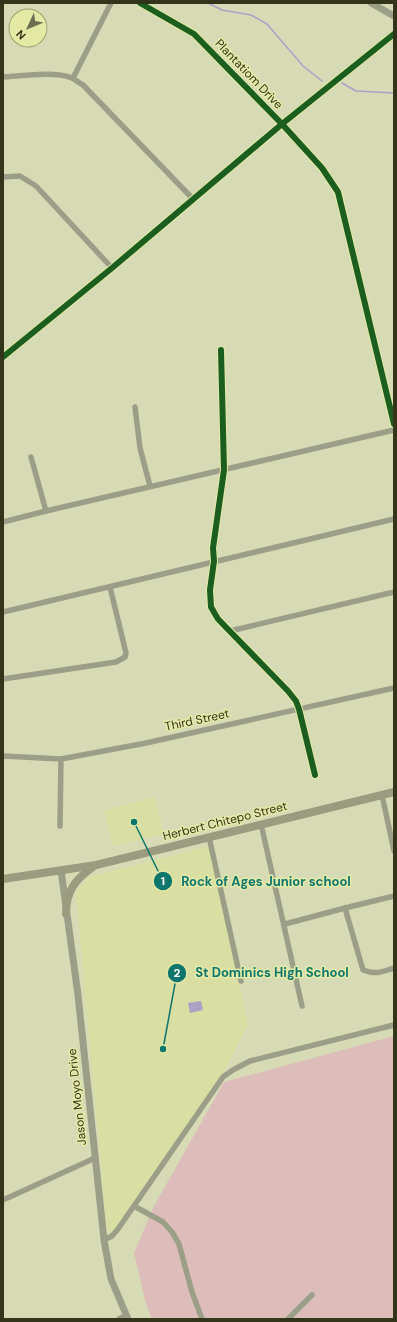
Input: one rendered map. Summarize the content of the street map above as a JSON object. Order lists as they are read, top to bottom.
{
  "streets": {
    "main road": ["Herbert Chitepo Street"],
    "street": ["Plantatiom Drive", "Third Street", "Jason Moyo Drive"]
  },
  "crossings": [
    ["Herbert Chitepo Street", "Jason Moyo Drive"]
  ],
  "places": ["Rock of Ages Junior school", "St Dominics High School"],
  "north": "bottom left"
}
